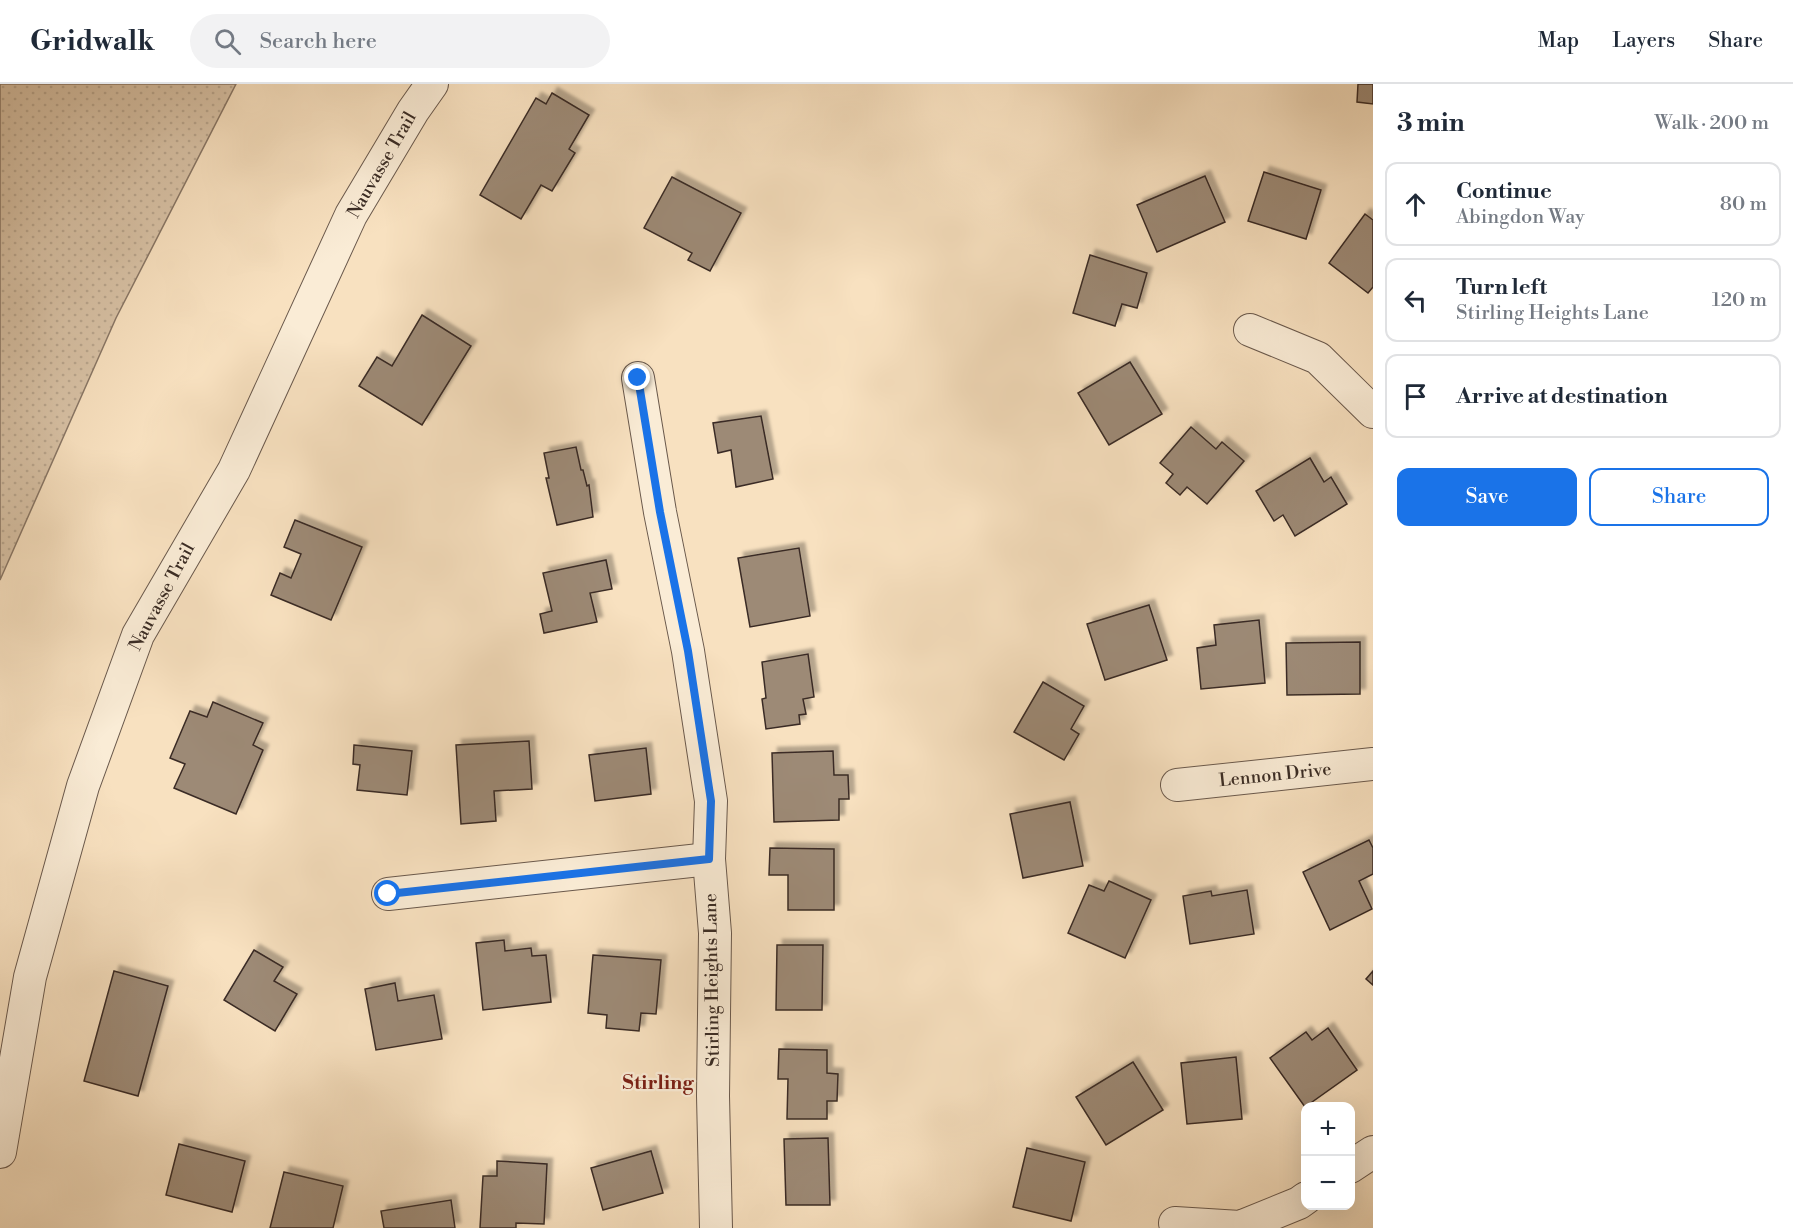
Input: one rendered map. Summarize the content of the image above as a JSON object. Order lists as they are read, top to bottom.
{
  "streets": {
    "street": ["Nauvasse Trail", "Lennon Drive", "Stirling Heights Lane"]
  },
  "districts": ["Stirling"],
  "page": {
    "header": "Gridwalk",
    "search": "Search here",
    "nav": ["Map", "Layers", "Share"],
    "heading": ["3 min", "Walk · 200 m"],
    "list": [
      ["Continue", "Abingdon Way", "80 m"],
      ["Turn left", "Stirling Heights Lane", "120 m"],
      "Arrive at destination"
    ],
    "buttons": ["Save", "Share"],
    "map_buttons": ["+", "−"]
  }
}
